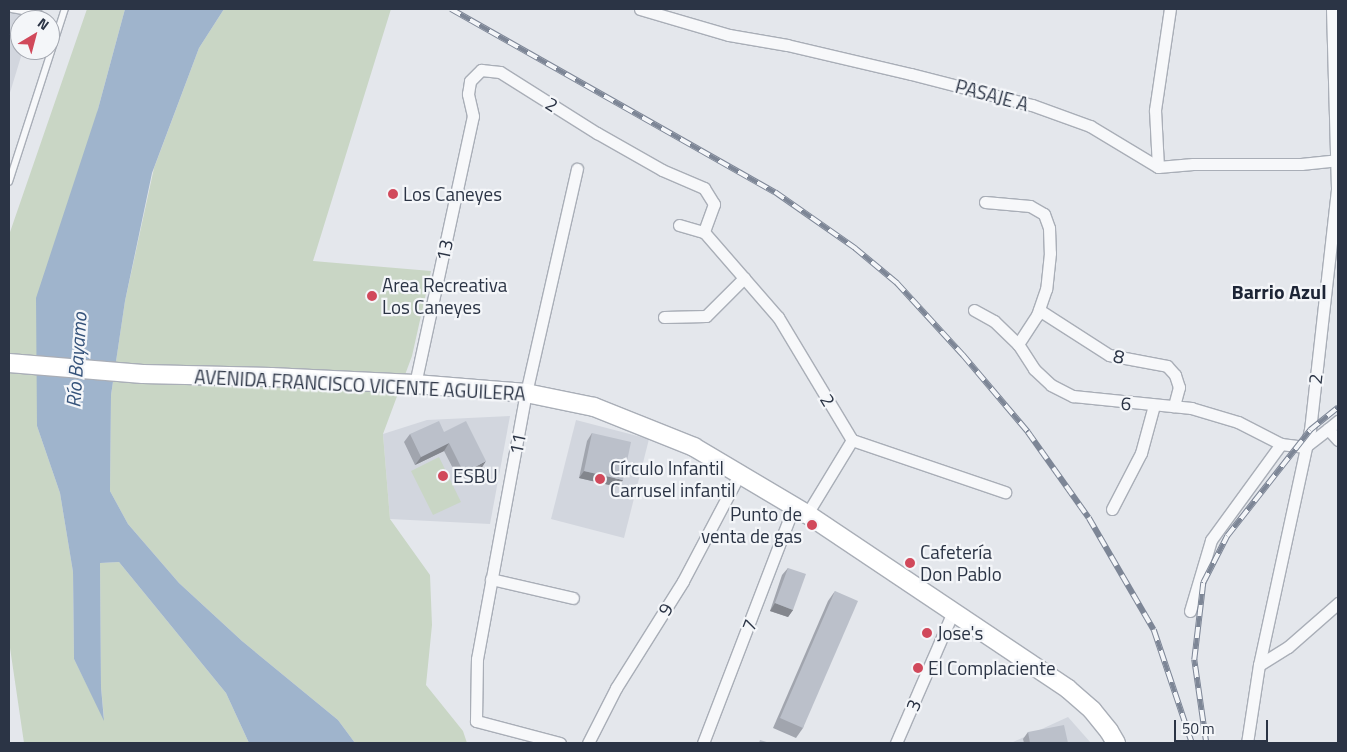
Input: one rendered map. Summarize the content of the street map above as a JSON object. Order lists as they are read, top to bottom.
{
  "streets": {
    "main road": ["AVENIDA FRANCISCO VICENTE AGUILERA"],
    "street": [
      "PASAJE A",
      "2",
      "13",
      "8",
      "6",
      "11",
      "9",
      "7",
      "3"
    ]
  },
  "crossings": [
    ["2", "13"],
    ["2", "6"],
    ["2", "7"],
    ["13", "AVENIDA FRANCISCO VICENTE AGUILERA"],
    ["8", "6"],
    ["AVENIDA FRANCISCO VICENTE AGUILERA", "11"],
    ["AVENIDA FRANCISCO VICENTE AGUILERA", "9"],
    ["AVENIDA FRANCISCO VICENTE AGUILERA", "7"],
    ["AVENIDA FRANCISCO VICENTE AGUILERA", "3"]
  ],
  "districts": ["Barrio Azul"],
  "water": ["Río Bayamo"],
  "places": [
    "Los Caneyes",
    "Area Recreativa Los Caneyes",
    "ESBU",
    "Círculo Infantil Carrusel infantil",
    "Punto de venta de gas",
    "Cafetería Don Pablo",
    "Jose's",
    "El Complaciente"
  ],
  "scale_bar": "50 m",
  "north": "top right"
}
